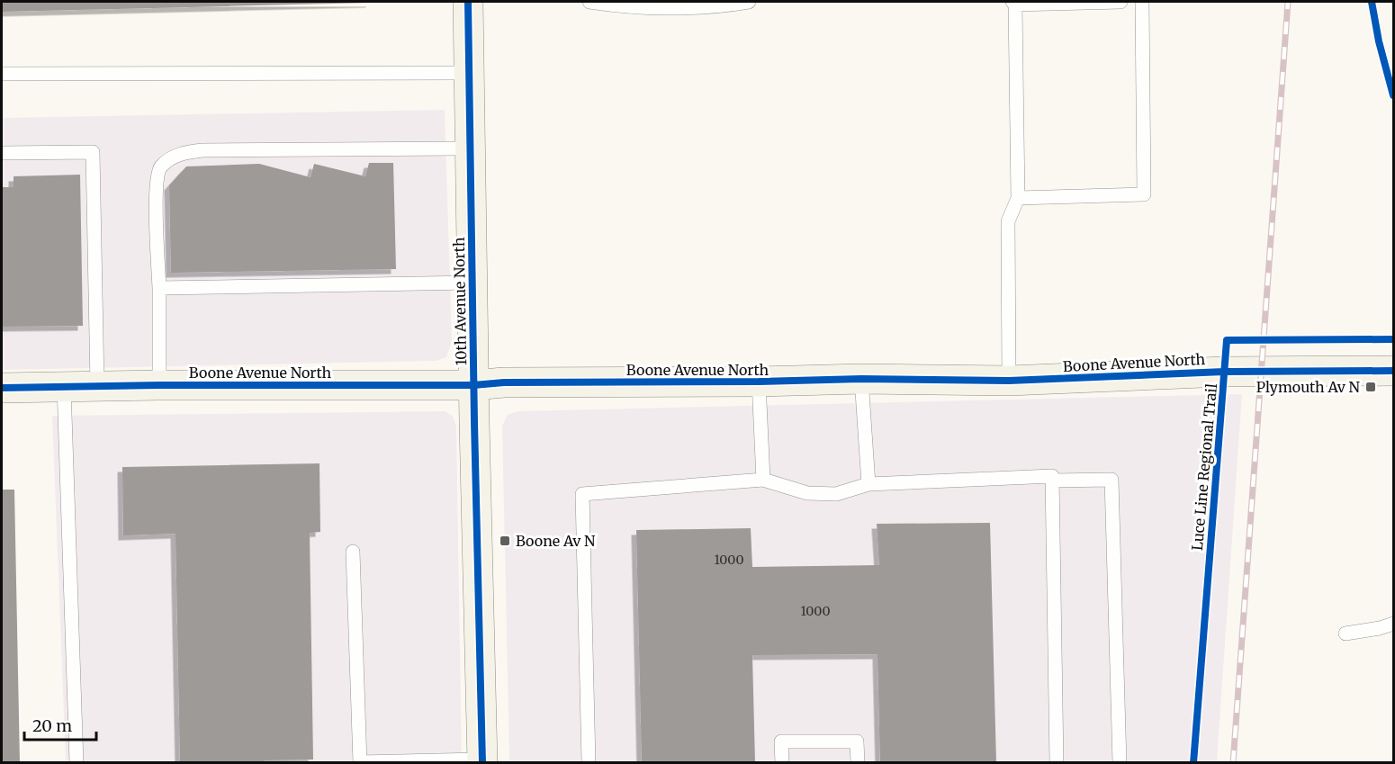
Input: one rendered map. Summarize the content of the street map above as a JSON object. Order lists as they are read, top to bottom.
{
  "streets": {
    "street": ["10th Avenue North", "Boone Avenue North"],
    "cycle path": ["Luce Line Regional Trail"]
  },
  "crossings": [
    ["10th Avenue North", "Boone Avenue North"]
  ],
  "places": {
    "transit": ["Plymouth Av N", "Boone Av N"]
  },
  "house_numbers": ["1000", "1000"],
  "scale_bar": "20 m"
}
